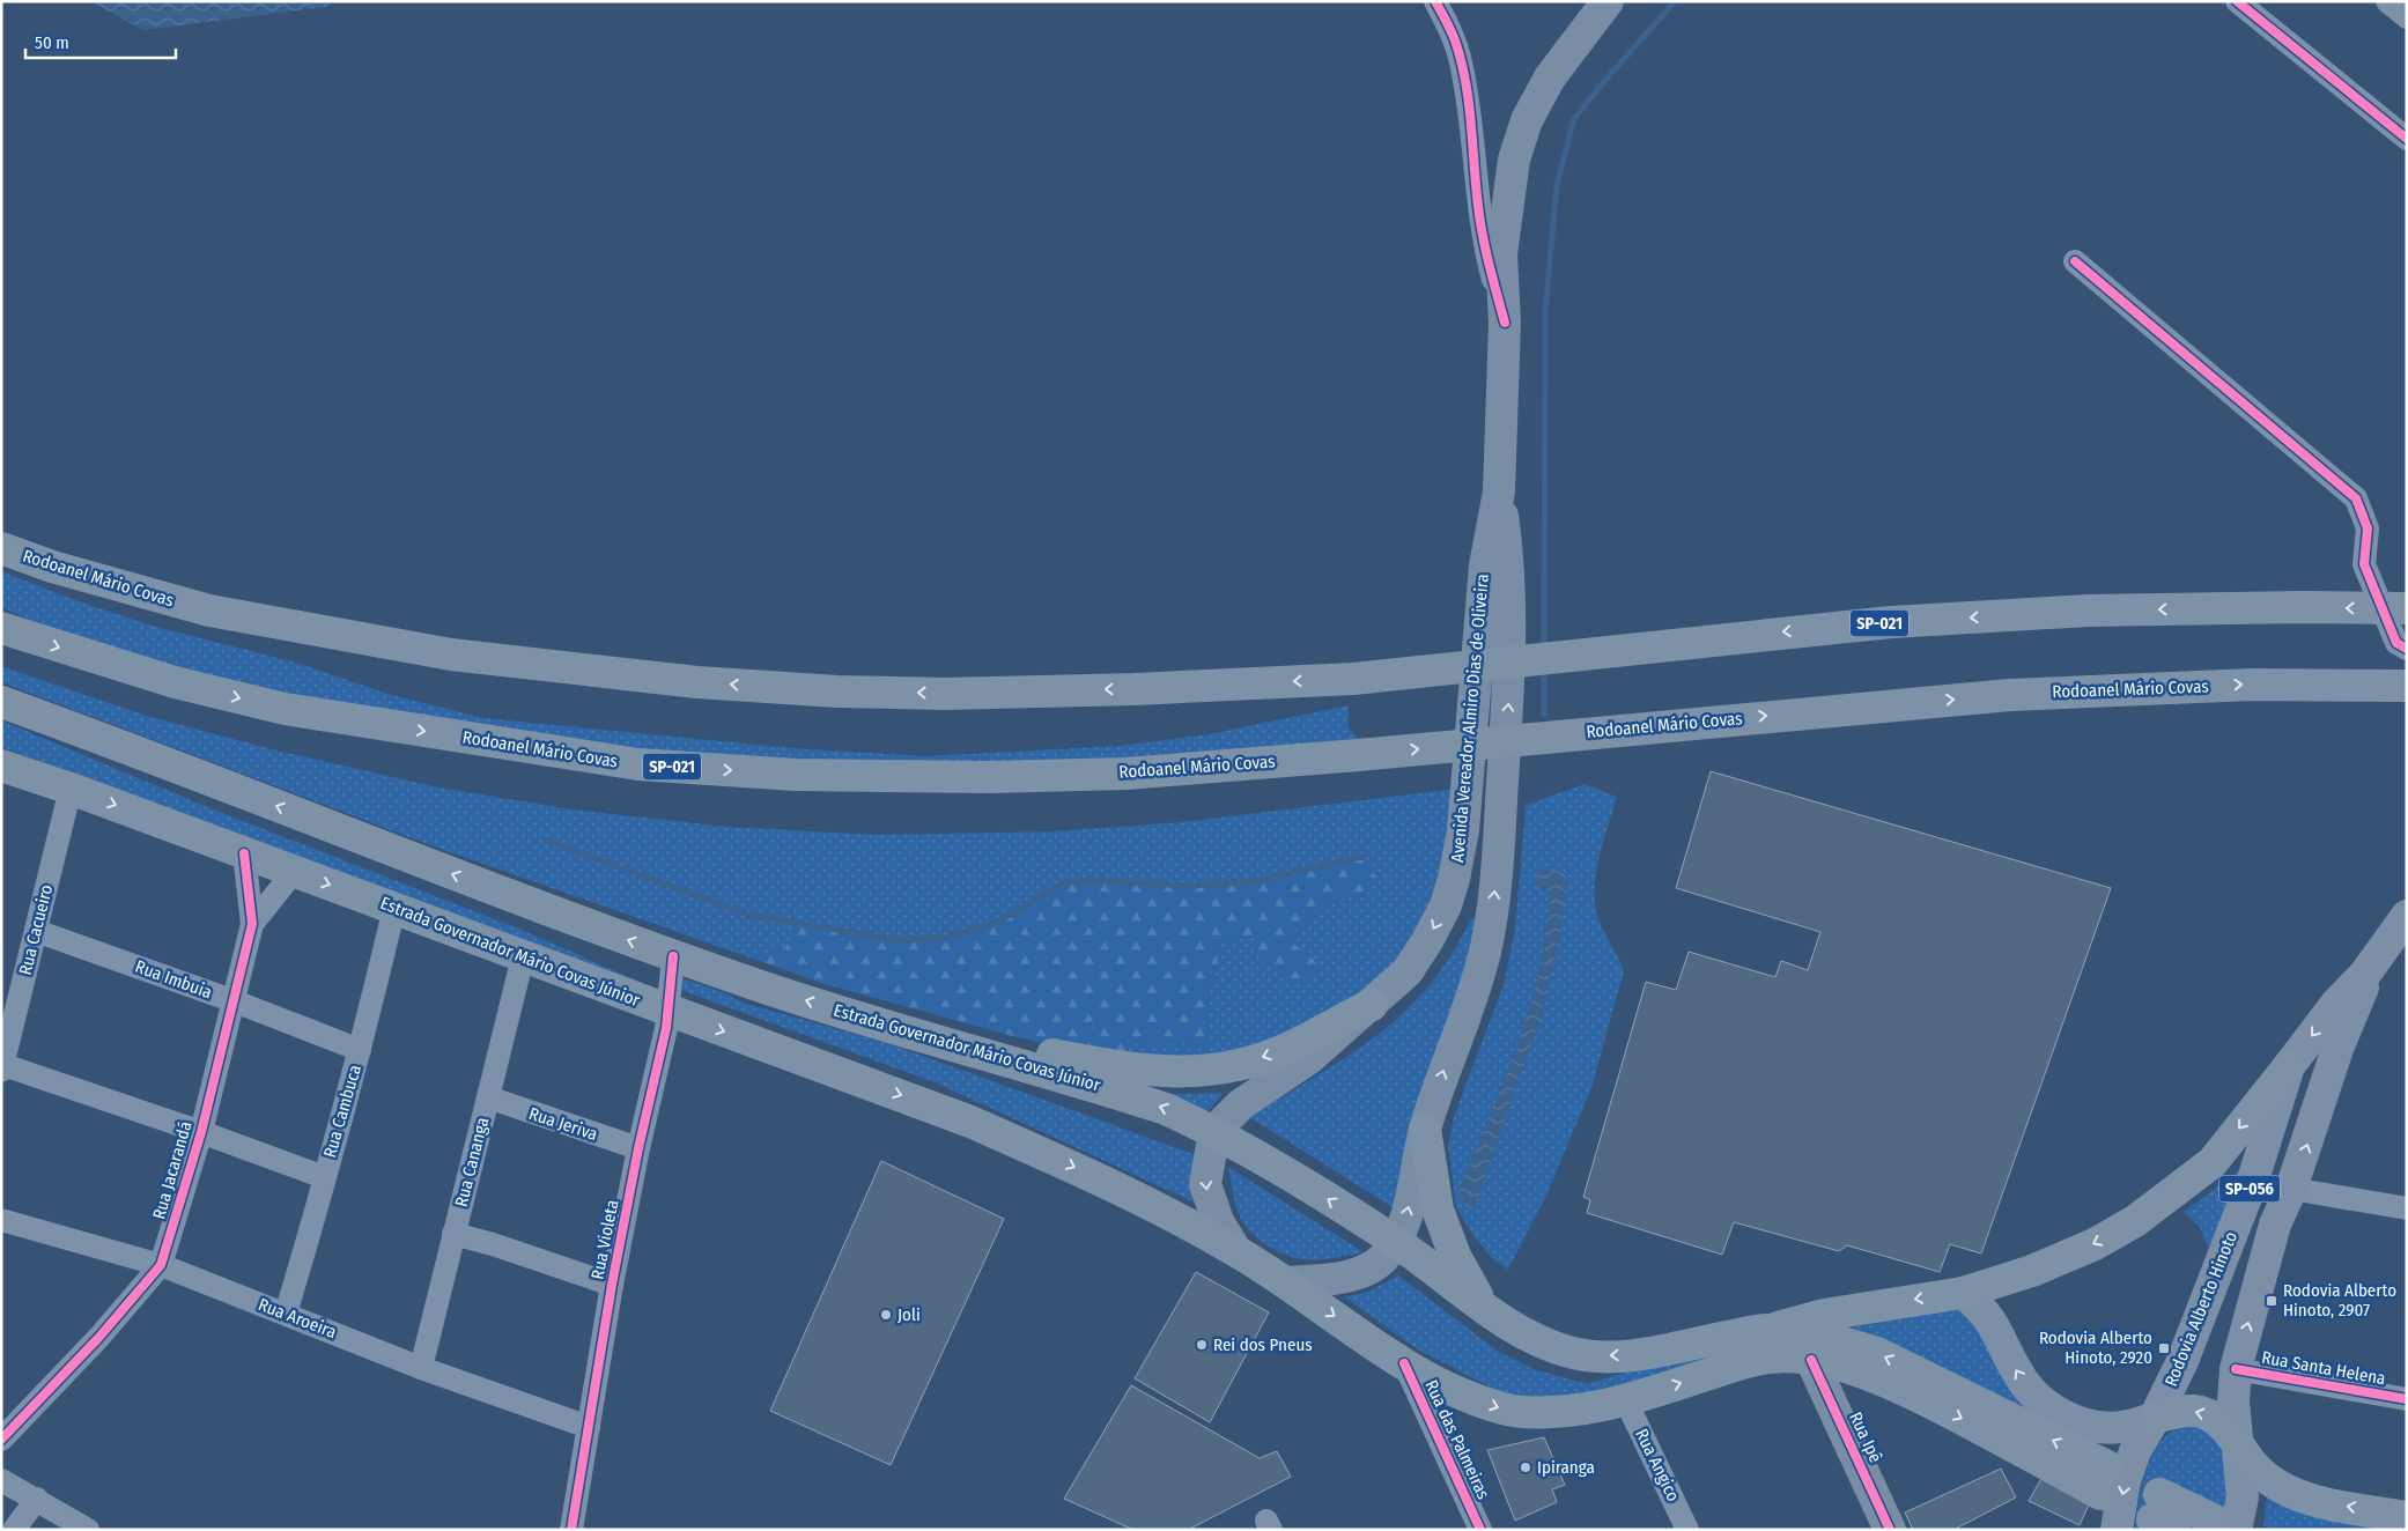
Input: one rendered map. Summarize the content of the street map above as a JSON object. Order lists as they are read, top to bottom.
{
  "streets": {
    "highway": ["Rodoanel Mário Covas", "SP-021", "Estrada Governador Mário Covas Júnior"],
    "main road": [
      "Avenida Vereador Almiro Dias de Oliveira",
      "SP-056",
      "Rodovia Alberto Hinoto",
      "Rua Ipê"
    ],
    "street": [
      "Rua Cacueiro",
      "Rua Imbuia",
      "Rua Cambuca",
      "Rua Jeriva",
      "Rua Cananga",
      "Rua Jacarandá",
      "Rua Violeta",
      "Rua Aroeira",
      "Rua Santa Helena",
      "Rua das Palmeiras",
      "Rua Angico"
    ]
  },
  "crossings": [
    ["Avenida Vereador Almiro Dias de Oliveira", "Estrada Governador Mário Covas Júnior"],
    ["Rua Cacueiro", "Estrada Governador Mário Covas Júnior"],
    ["Rua Cacueiro", "Rua Imbuia"],
    ["Estrada Governador Mário Covas Júnior", "Rua Cambuca"],
    ["Estrada Governador Mário Covas Júnior", "Rua Cananga"],
    ["Estrada Governador Mário Covas Júnior", "Rua Jacarandá"],
    ["Estrada Governador Mário Covas Júnior", "Rua Violeta"],
    ["Estrada Governador Mário Covas Júnior", "Rua Ipê"],
    ["Estrada Governador Mário Covas Júnior", "Rua das Palmeiras"],
    ["Estrada Governador Mário Covas Júnior", "Rua Angico"],
    ["Rua Imbuia", "Rua Cambuca"],
    ["Rua Imbuia", "Rua Jacarandá"],
    ["Rua Cambuca", "Rua Aroeira"],
    ["Rua Jeriva", "Rua Cananga"],
    ["Rua Jeriva", "Rua Violeta"],
    ["Rua Cananga", "Rua Aroeira"],
    ["Rua Jacarandá", "Rua Aroeira"],
    ["Rua Violeta", "Rua Aroeira"],
    ["Rodovia Alberto Hinoto", "Rua Santa Helena"]
  ],
  "places": {
    "transit": ["Rodovia Alberto Hinoto, 2907", "Rodovia Alberto Hinoto, 2920"],
    "other": ["Joli", "Rei dos Pneus", "Ipiranga"]
  },
  "scale_bar": "50 m"
}
